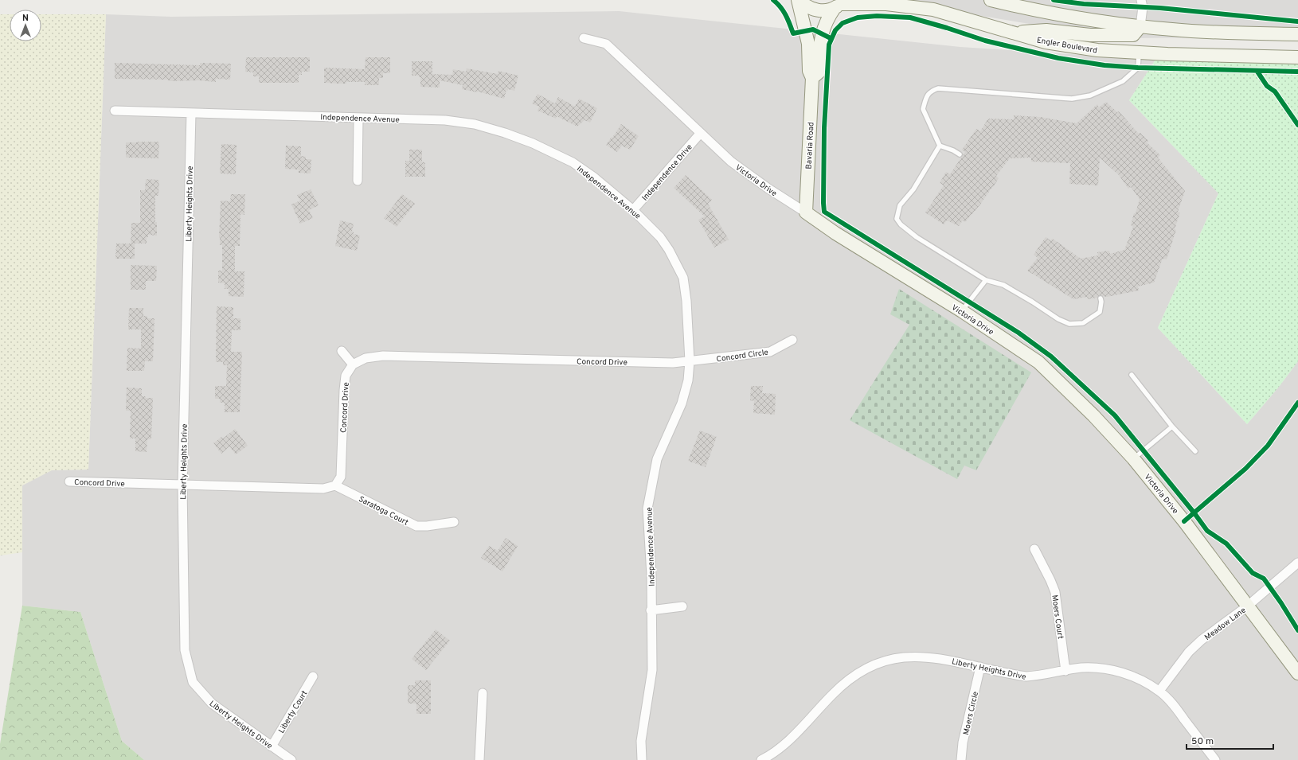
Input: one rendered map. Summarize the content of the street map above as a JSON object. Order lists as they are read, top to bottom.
{
  "streets": {
    "street": [
      "Engler Boulevard",
      "Independence Avenue",
      "Bavaria Road",
      "Independence Drive",
      "Victoria Drive",
      "Liberty Heights Drive",
      "Concord Circle",
      "Concord Drive",
      "Saratoga Court",
      "Moers Court",
      "Meadow Lane",
      "Liberty Court",
      "Moers Circle"
    ]
  },
  "crossings": [
    ["Engler Boulevard", "Bavaria Road"],
    ["Independence Avenue", "Independence Drive"],
    ["Independence Avenue", "Liberty Heights Drive"],
    ["Independence Avenue", "Concord Circle"],
    ["Independence Avenue", "Concord Drive"],
    ["Bavaria Road", "Victoria Drive"],
    ["Independence Drive", "Victoria Drive"],
    ["Victoria Drive", "Meadow Lane"],
    ["Liberty Heights Drive", "Concord Drive"],
    ["Liberty Heights Drive", "Moers Court"],
    ["Liberty Heights Drive", "Meadow Lane"],
    ["Liberty Heights Drive", "Liberty Court"],
    ["Liberty Heights Drive", "Moers Circle"],
    ["Concord Circle", "Concord Drive"],
    ["Concord Drive", "Saratoga Court"]
  ],
  "scale_bar": "50 m",
  "north": "top"
}
